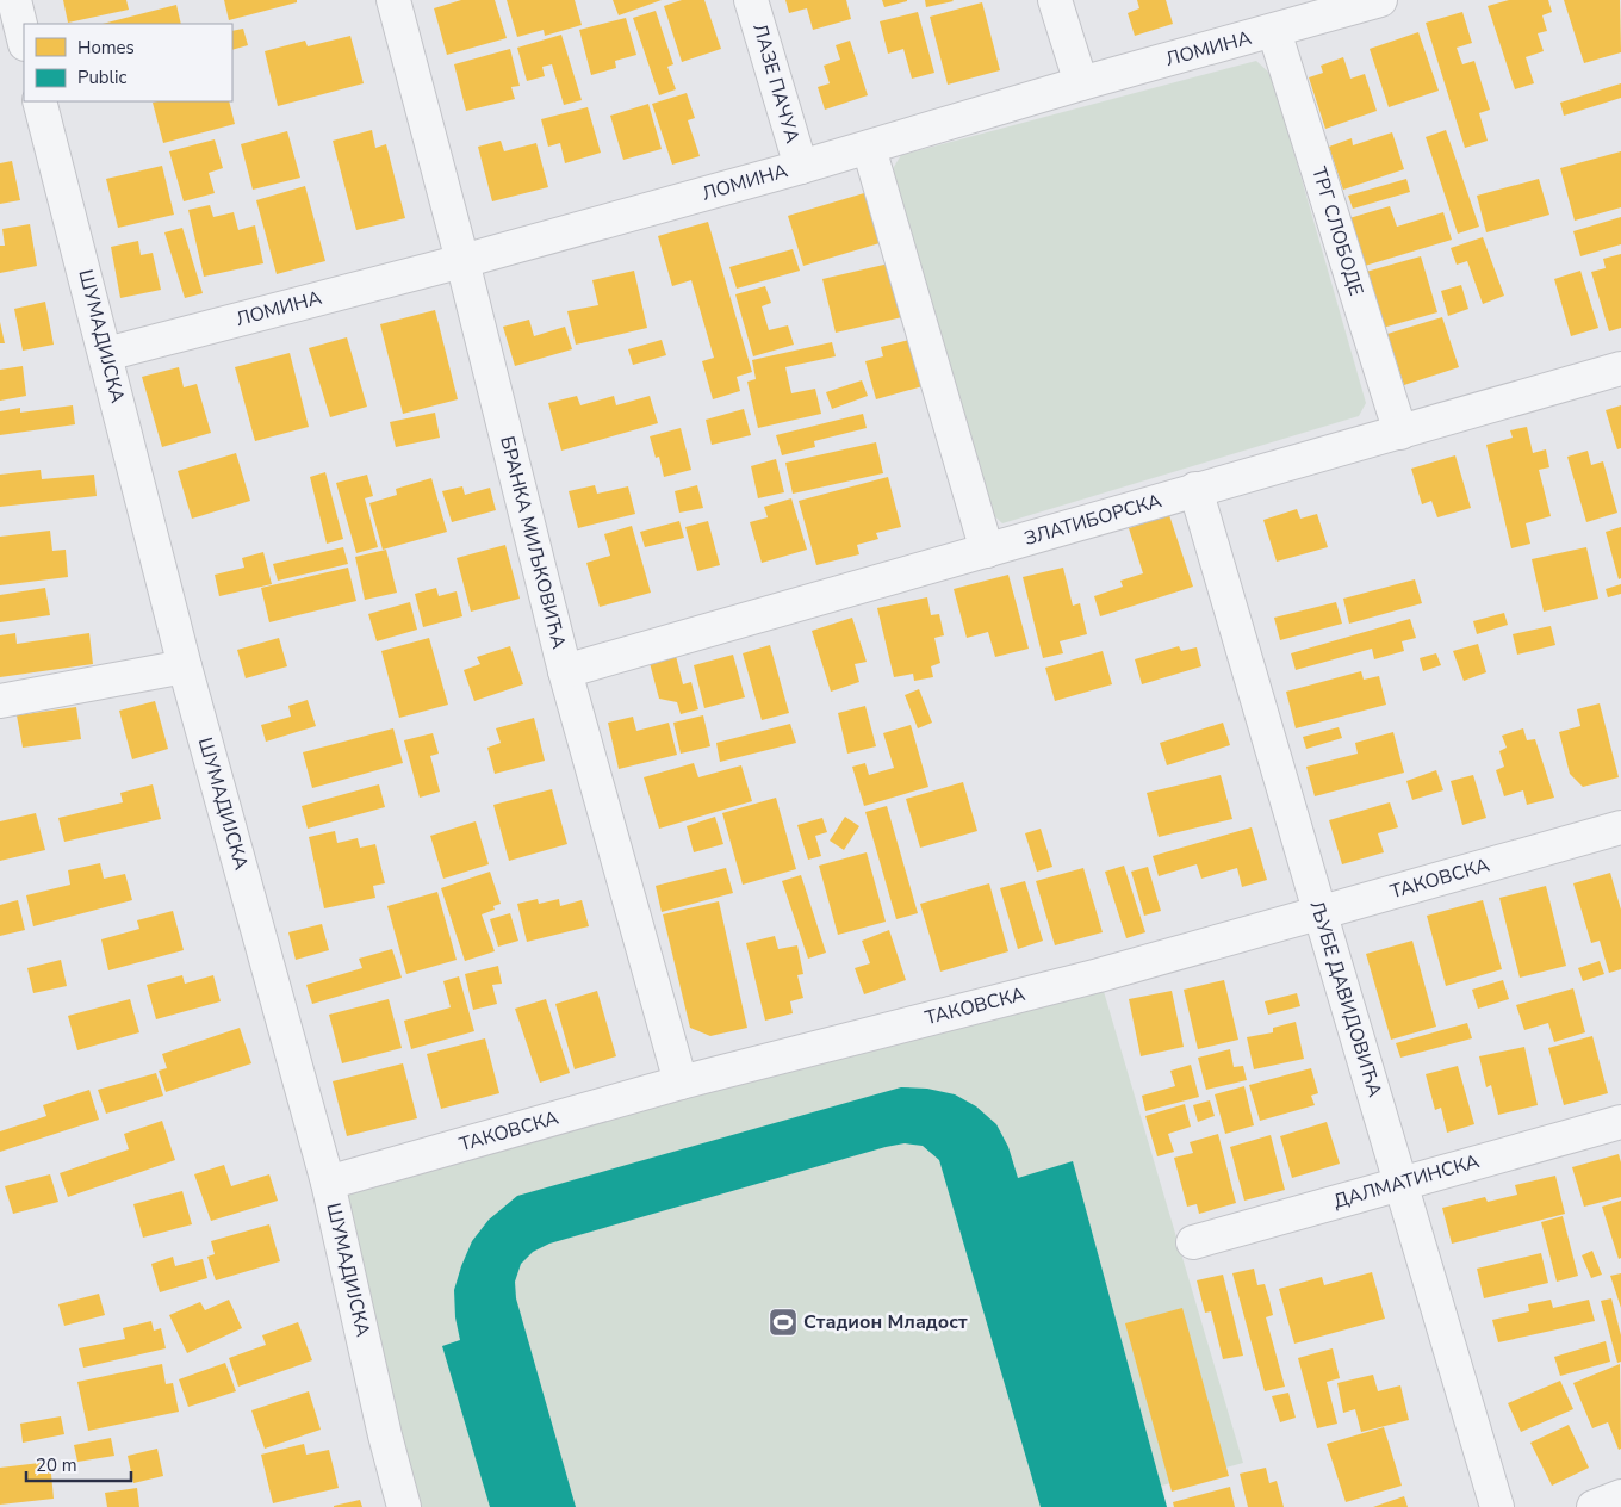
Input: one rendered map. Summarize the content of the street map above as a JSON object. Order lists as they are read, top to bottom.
{
  "streets": {
    "street": [
      "ЛОМИНА",
      "ЛАЗЕ ПАЧУА",
      "ТРГ СЛОБОДЕ",
      "ШУМАДИЈСКА",
      "ЗЛАТИБОРСКА",
      "БРАНКА МИЉКОВИЋА",
      "ТАКОВСКА",
      "ЉУБЕ ДАВИДОВИЋА",
      "ДАЛМАТИНСКА"
    ]
  },
  "crossings": [
    ["ЛОМИНА", "ЛАЗЕ ПАЧУА"],
    ["ЛОМИНА", "ТРГ СЛОБОДЕ"],
    ["ЛОМИНА", "ШУМАДИЈСКА"],
    ["ЛОМИНА", "БРАНКА МИЉКОВИЋА"],
    ["ТРГ СЛОБОДЕ", "ЗЛАТИБОРСКА"],
    ["ШУМАДИЈСКА", "ТАКОВСКА"],
    ["ЗЛАТИБОРСКА", "БРАНКА МИЉКОВИЋА"],
    ["ЗЛАТИБОРСКА", "ЉУБЕ ДАВИДОВИЋА"],
    ["БРАНКА МИЉКОВИЋА", "ТАКОВСКА"],
    ["ТАКОВСКА", "ЉУБЕ ДАВИДОВИЋА"],
    ["ЉУБЕ ДАВИДОВИЋА", "ДАЛМАТИНСКА"]
  ],
  "places": {
    "sports": ["Стадион Младост"]
  },
  "legend": ["Homes", "Public"],
  "scale_bar": "20 m"
}
